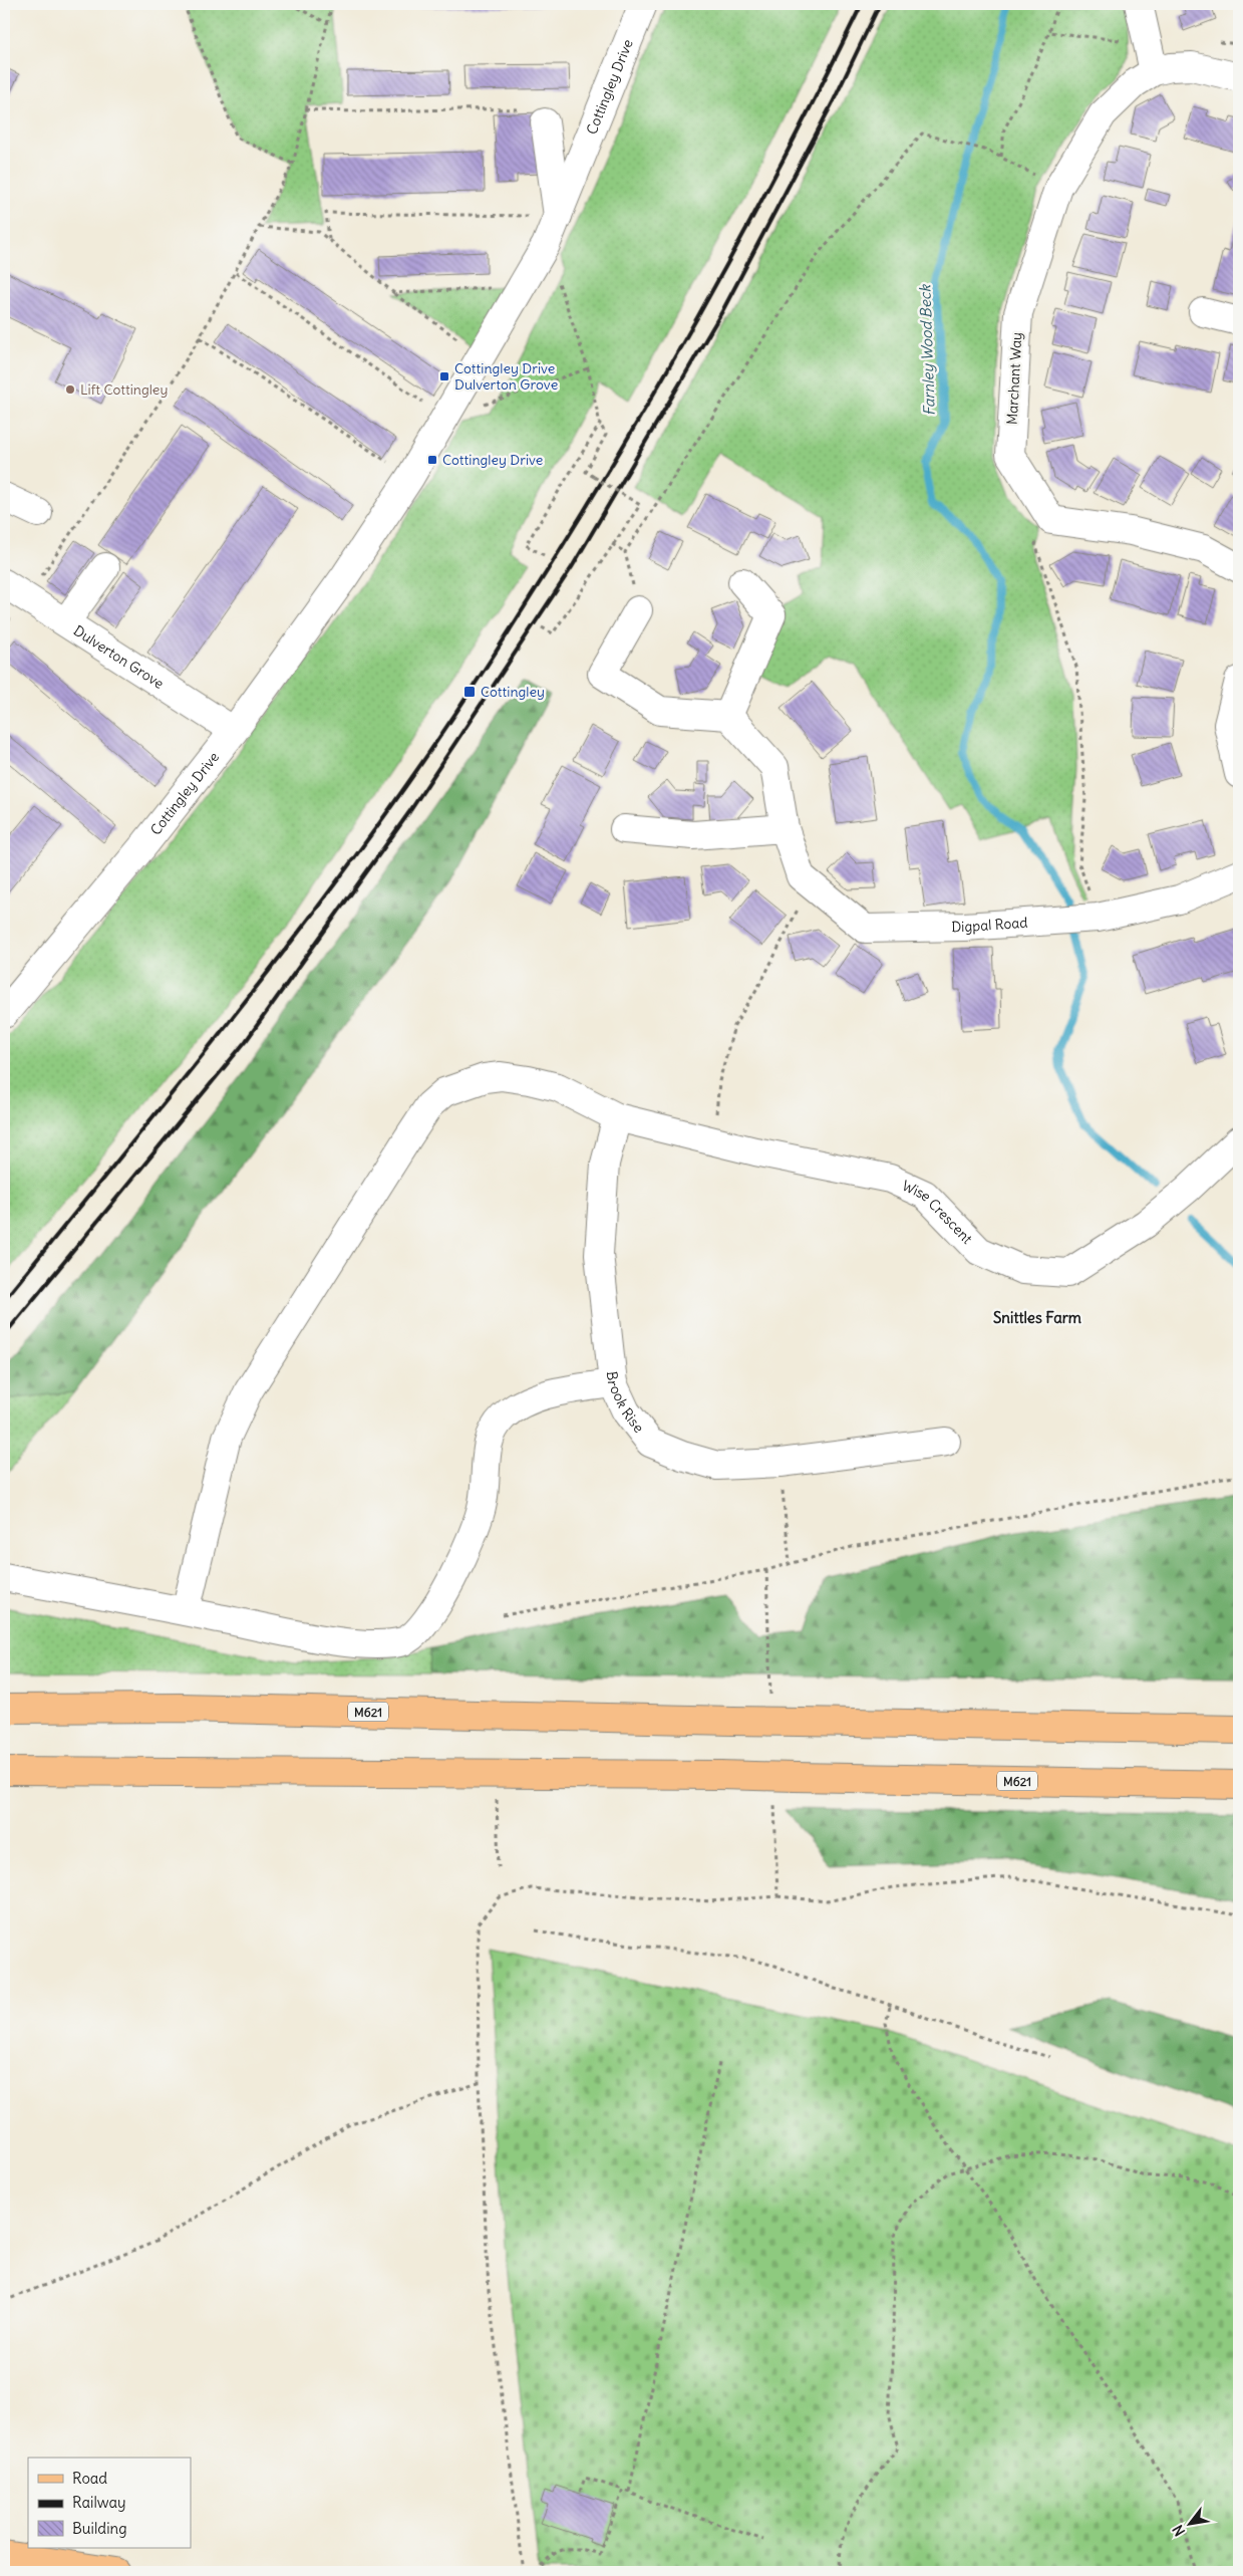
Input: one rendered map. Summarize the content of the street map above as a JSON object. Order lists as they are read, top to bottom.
{
  "streets": {
    "main road": ["M621"],
    "street": [
      "Cottingley Drive",
      "Marchant Way",
      "Dulverton Grove",
      "Digpal Road",
      "Wise Crescent",
      "Brook Rise"
    ]
  },
  "crossings": [
    ["Cottingley Drive", "Dulverton Grove"],
    ["Wise Crescent", "Brook Rise"]
  ],
  "districts": ["Snittles Farm"],
  "water": ["Farnley Wood Beck"],
  "places": {
    "transit": ["Cottingley Drive Dulverton Grove", "Cottingley Drive", "Cottingley"],
    "other": ["Lift Cottingley"]
  },
  "legend": ["Road", "Railway", "Building"],
  "north": "bottom left"
}
